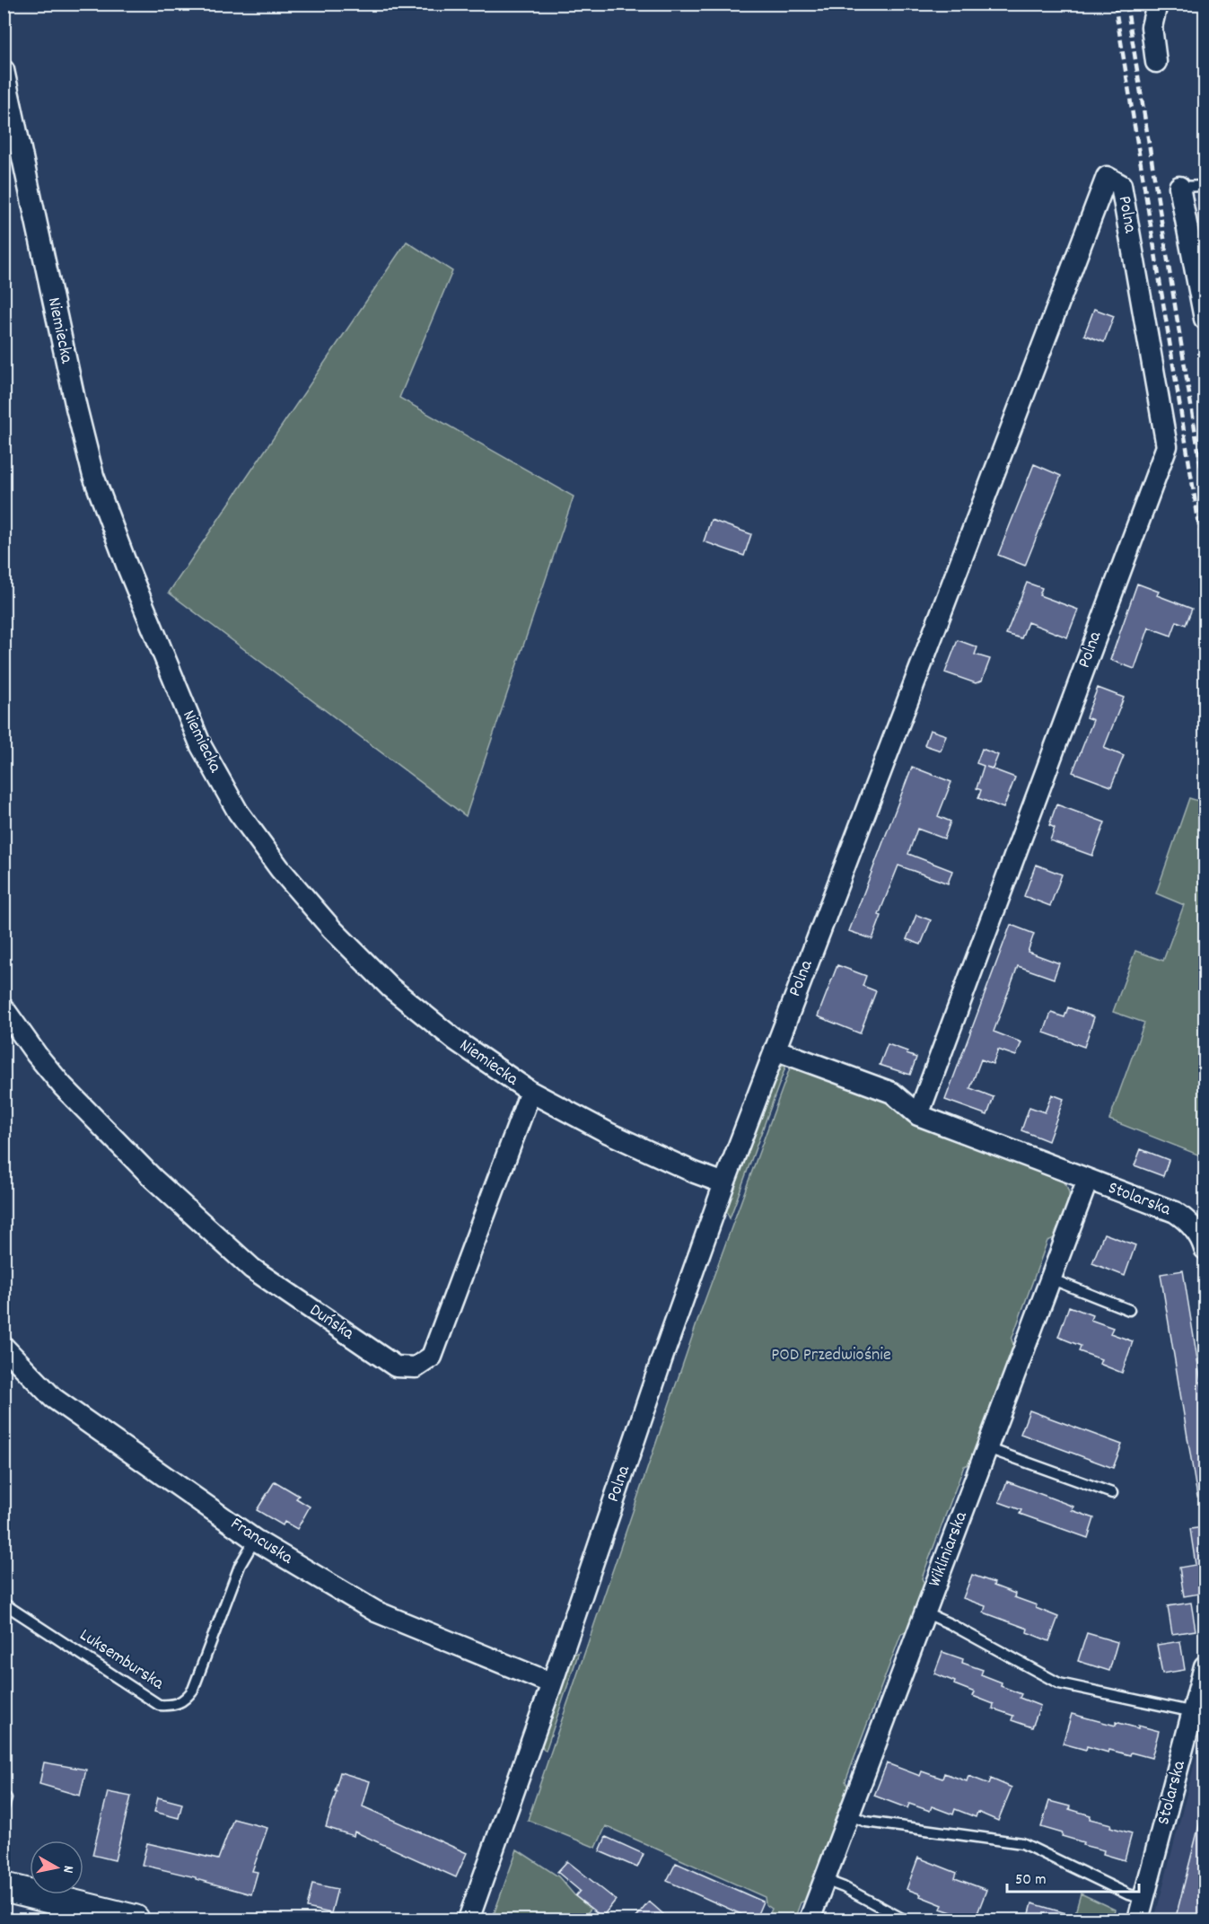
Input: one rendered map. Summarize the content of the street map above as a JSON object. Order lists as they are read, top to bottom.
{
  "streets": {
    "street": [
      "Polna",
      "Niemiecka",
      "Stolarska",
      "Duńska",
      "Francuska",
      "Wikliniarska"
    ],
    "lane": ["Luksemburska"]
  },
  "crossings": [
    ["Polna", "Niemiecka"],
    ["Polna", "Francuska"],
    ["Niemiecka", "Duńska"],
    ["Stolarska", "Wikliniarska"],
    ["Francuska", "Luksemburska"]
  ],
  "parks": ["POD Przedwiośnie"],
  "scale_bar": "50 m",
  "north": "right"
}
